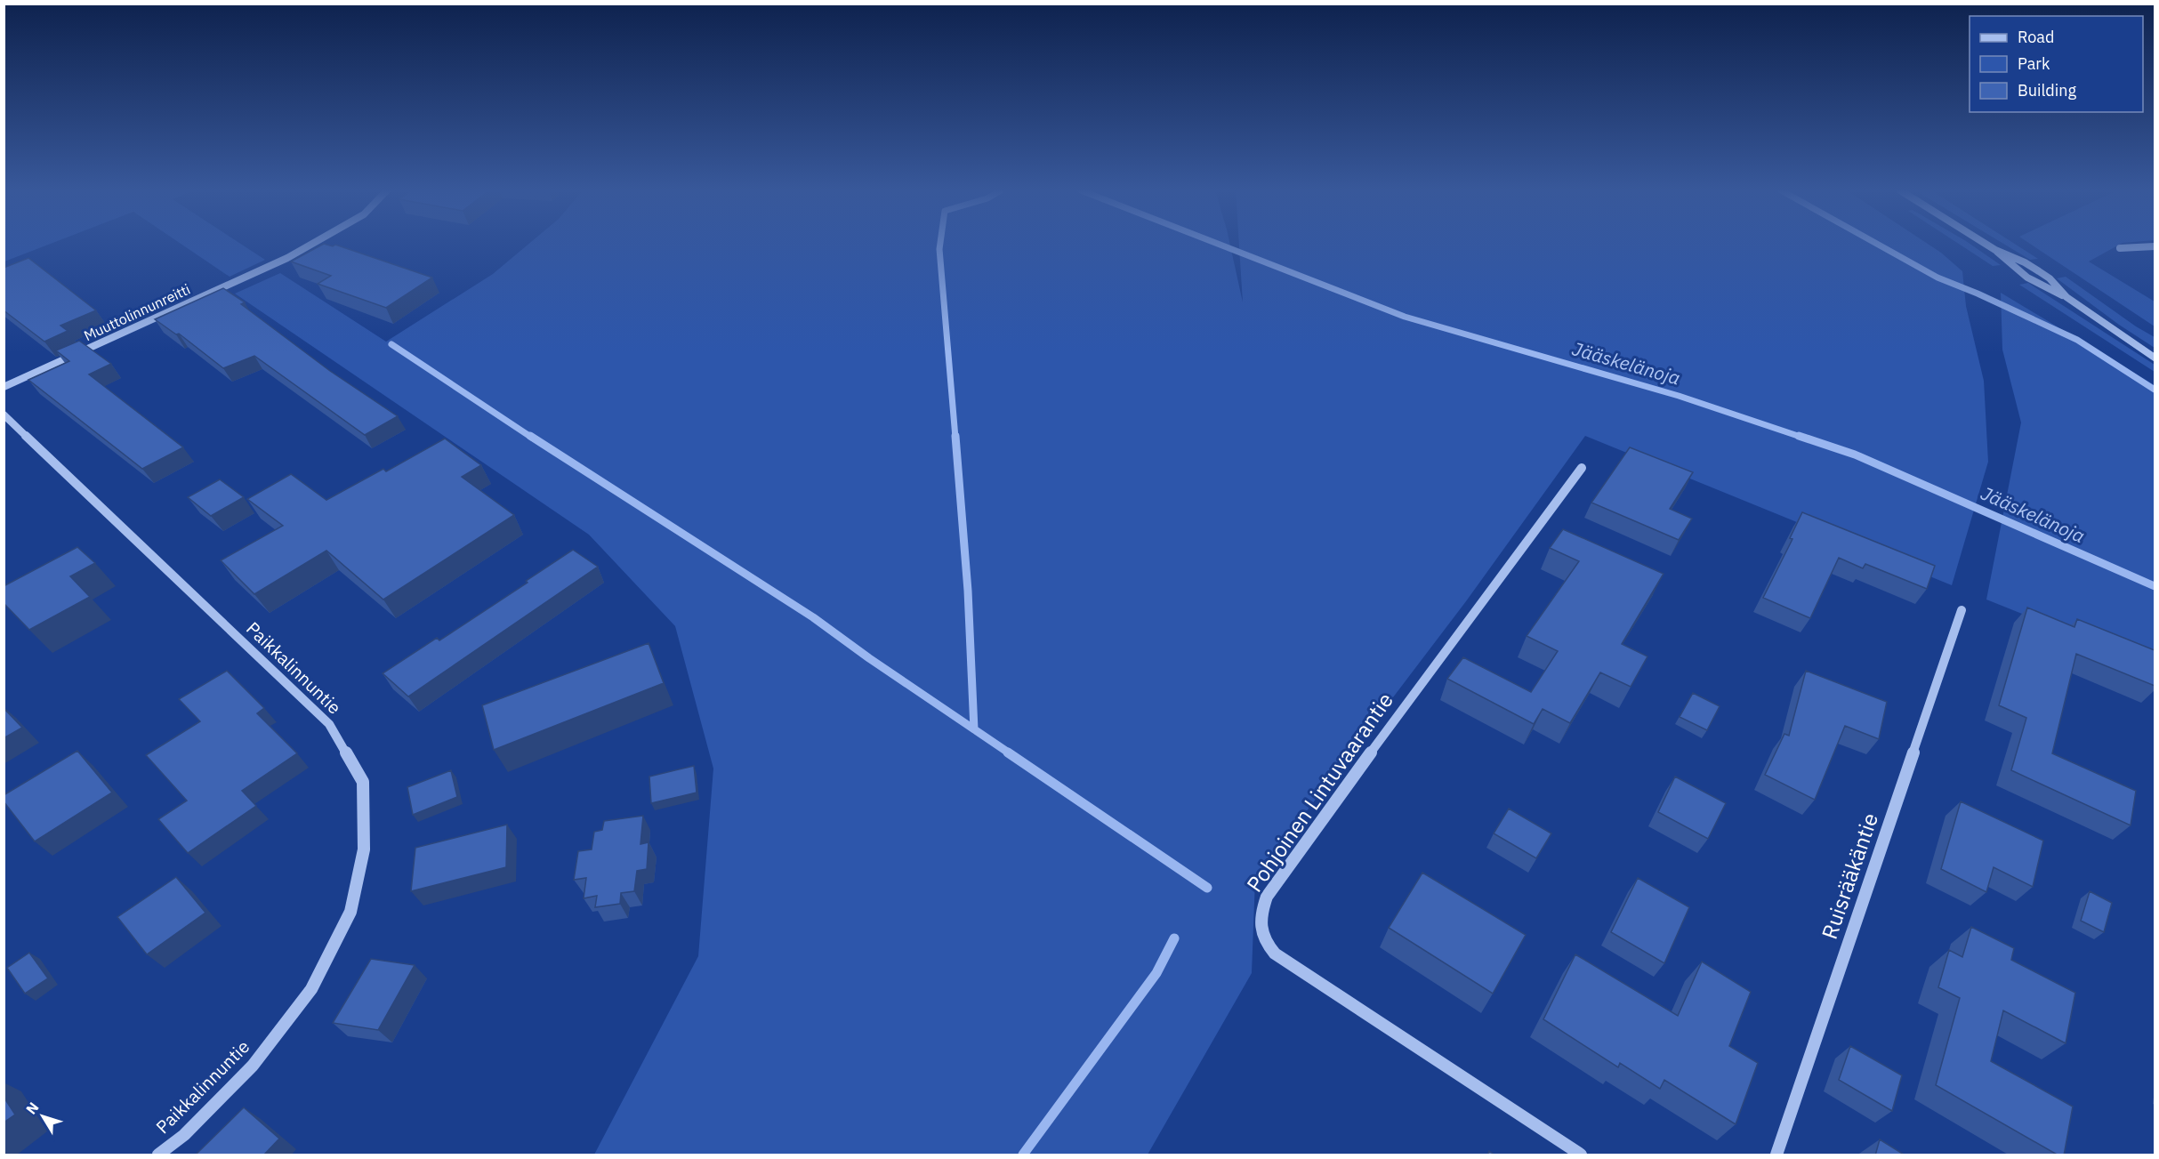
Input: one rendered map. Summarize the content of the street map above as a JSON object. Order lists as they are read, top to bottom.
{
  "streets": {
    "street": [
      "Muuttolinnunreitti",
      "Paikkalinnuntie",
      "Pohjoinen Lintuvaarantie",
      "Ruisrääkäntie"
    ]
  },
  "water": ["Jääskelänoja"],
  "legend": ["Road", "Park", "Building"],
  "north": "top left"
}
